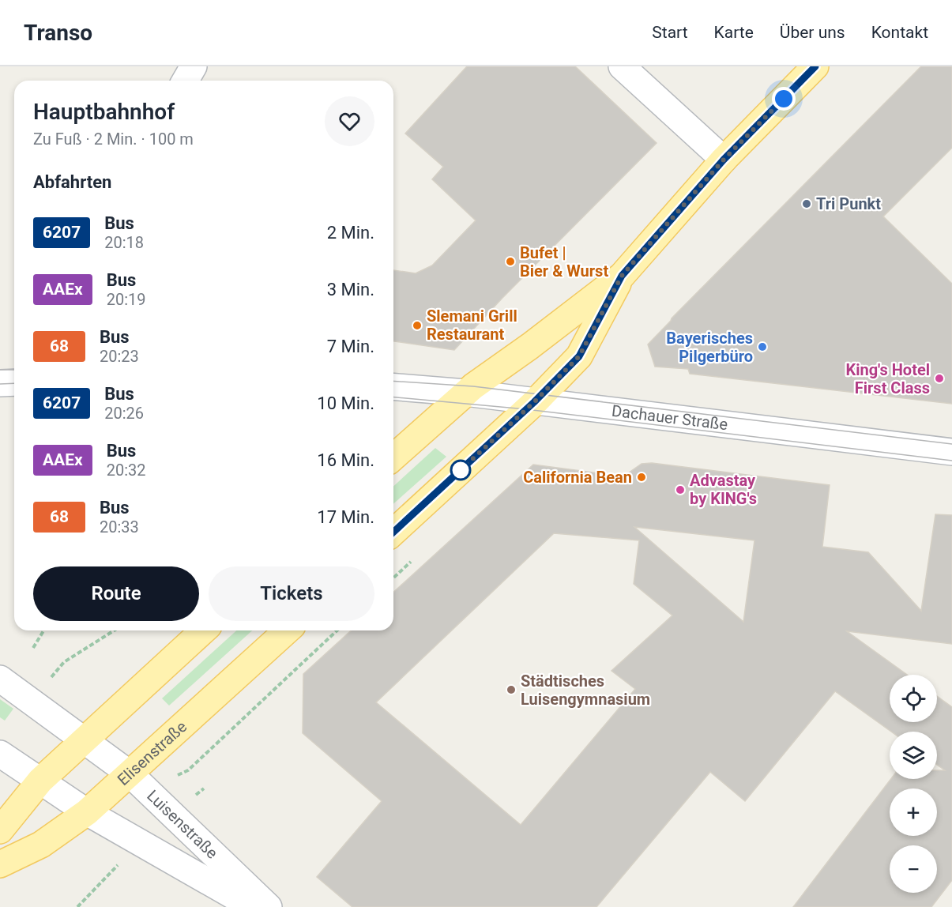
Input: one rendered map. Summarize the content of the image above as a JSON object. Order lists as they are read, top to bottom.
{
  "streets": {
    "main road": ["Elisenstraße"],
    "street": ["Dachauer Straße", "Luisenstraße"]
  },
  "crossings": [
    ["Elisenstraße", "Luisenstraße"]
  ],
  "places": [
    "Tri Punkt",
    "Bufet | Bier & Wurst",
    "Slemani Grill Restaurant",
    "Bayerisches Pilgerbüro",
    "King's Hotel First Class",
    "California Bean",
    "Advastay by KING's",
    "Städtisches Luisengymnasium"
  ],
  "lines": ["bus line 6207"],
  "page": {
    "header": "Transo",
    "nav": [
      "Start",
      "Karte",
      "Über uns",
      "Kontakt"
    ],
    "heading": [
      ["Hauptbahnhof", "Zu Fuß · 2 Min. · 100 m"],
      "Abfahrten"
    ],
    "list": [
      {
        "mark": "6207",
        "name": "Bus",
        "note": "20:18",
        "value": "2 Min."
      },
      {
        "mark": "AAEx",
        "name": "Bus",
        "note": "20:19",
        "value": "3 Min."
      },
      {
        "mark": "68",
        "name": "Bus",
        "note": "20:23",
        "value": "7 Min."
      },
      {
        "mark": "6207",
        "name": "Bus",
        "note": "20:26",
        "value": "10 Min."
      },
      {
        "mark": "AAEx",
        "name": "Bus",
        "note": "20:32",
        "value": "16 Min."
      },
      {
        "mark": "68",
        "name": "Bus",
        "note": "20:33",
        "value": "17 Min."
      }
    ],
    "buttons": ["Route", "Tickets"],
    "map_buttons": ["+", "−"]
  }
}
